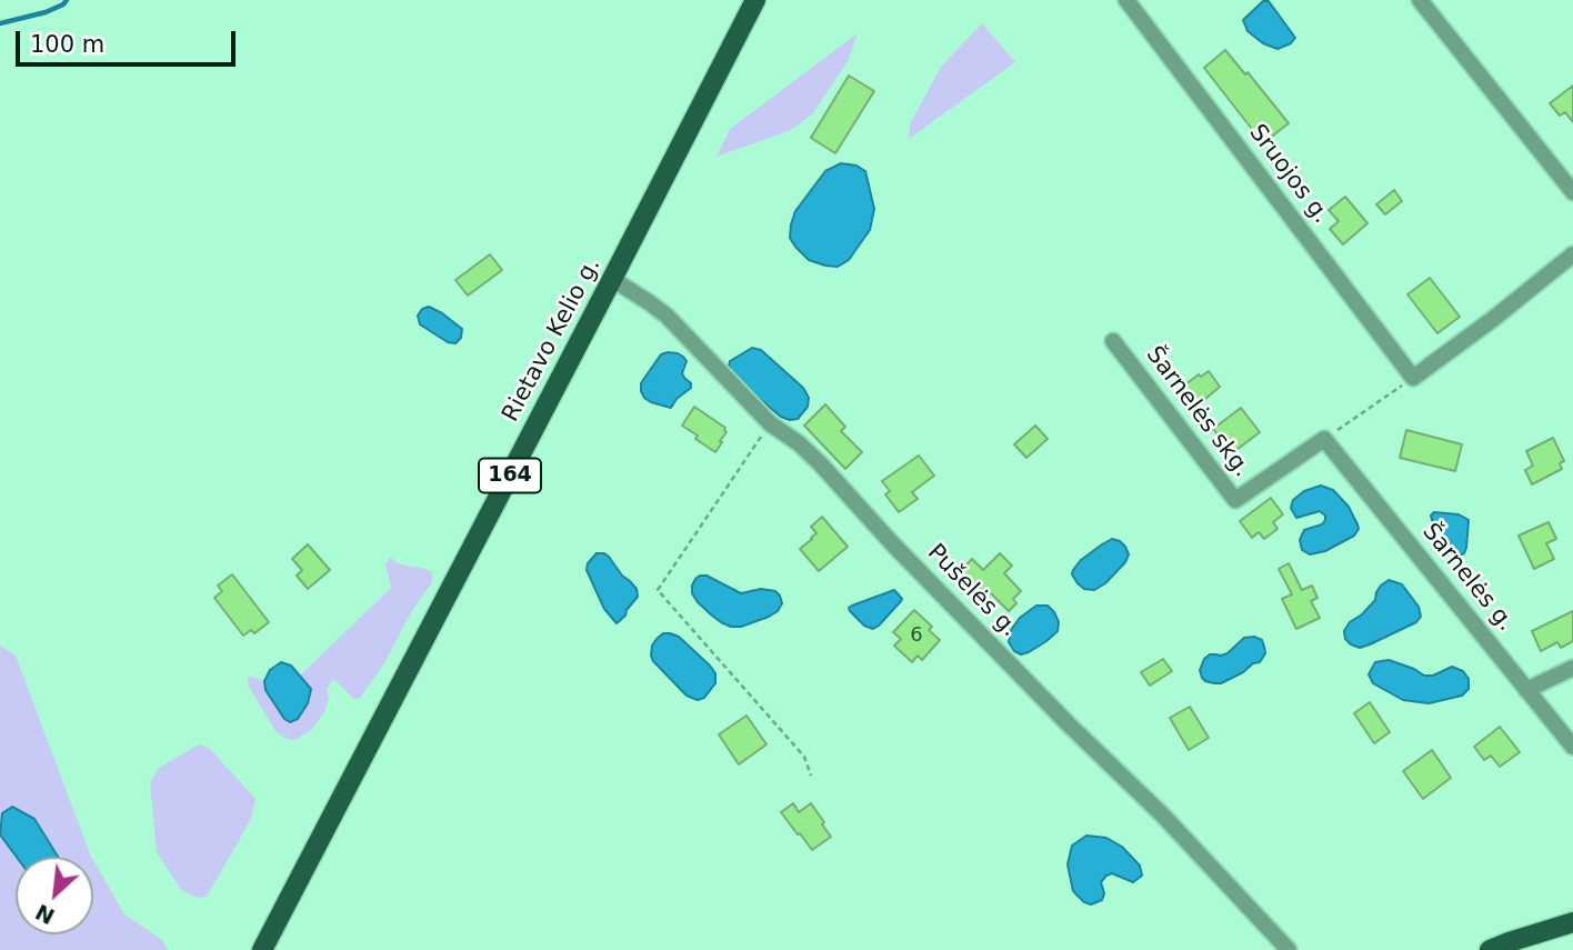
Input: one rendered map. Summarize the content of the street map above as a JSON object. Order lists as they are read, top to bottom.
{
  "streets": {
    "main road": ["Rietavo Kelio g.", "164"],
    "street": [
      "Sruojos g.",
      "Šarnelės skg.",
      "Šarnelės g.",
      "Pušelės g."
    ]
  },
  "crossings": [
    ["Rietavo Kelio g.", "Pušelės g."],
    ["Šarnelės skg.", "Šarnelės g."]
  ],
  "house_numbers": ["6"],
  "scale_bar": "100 m",
  "north": "bottom left"
}
